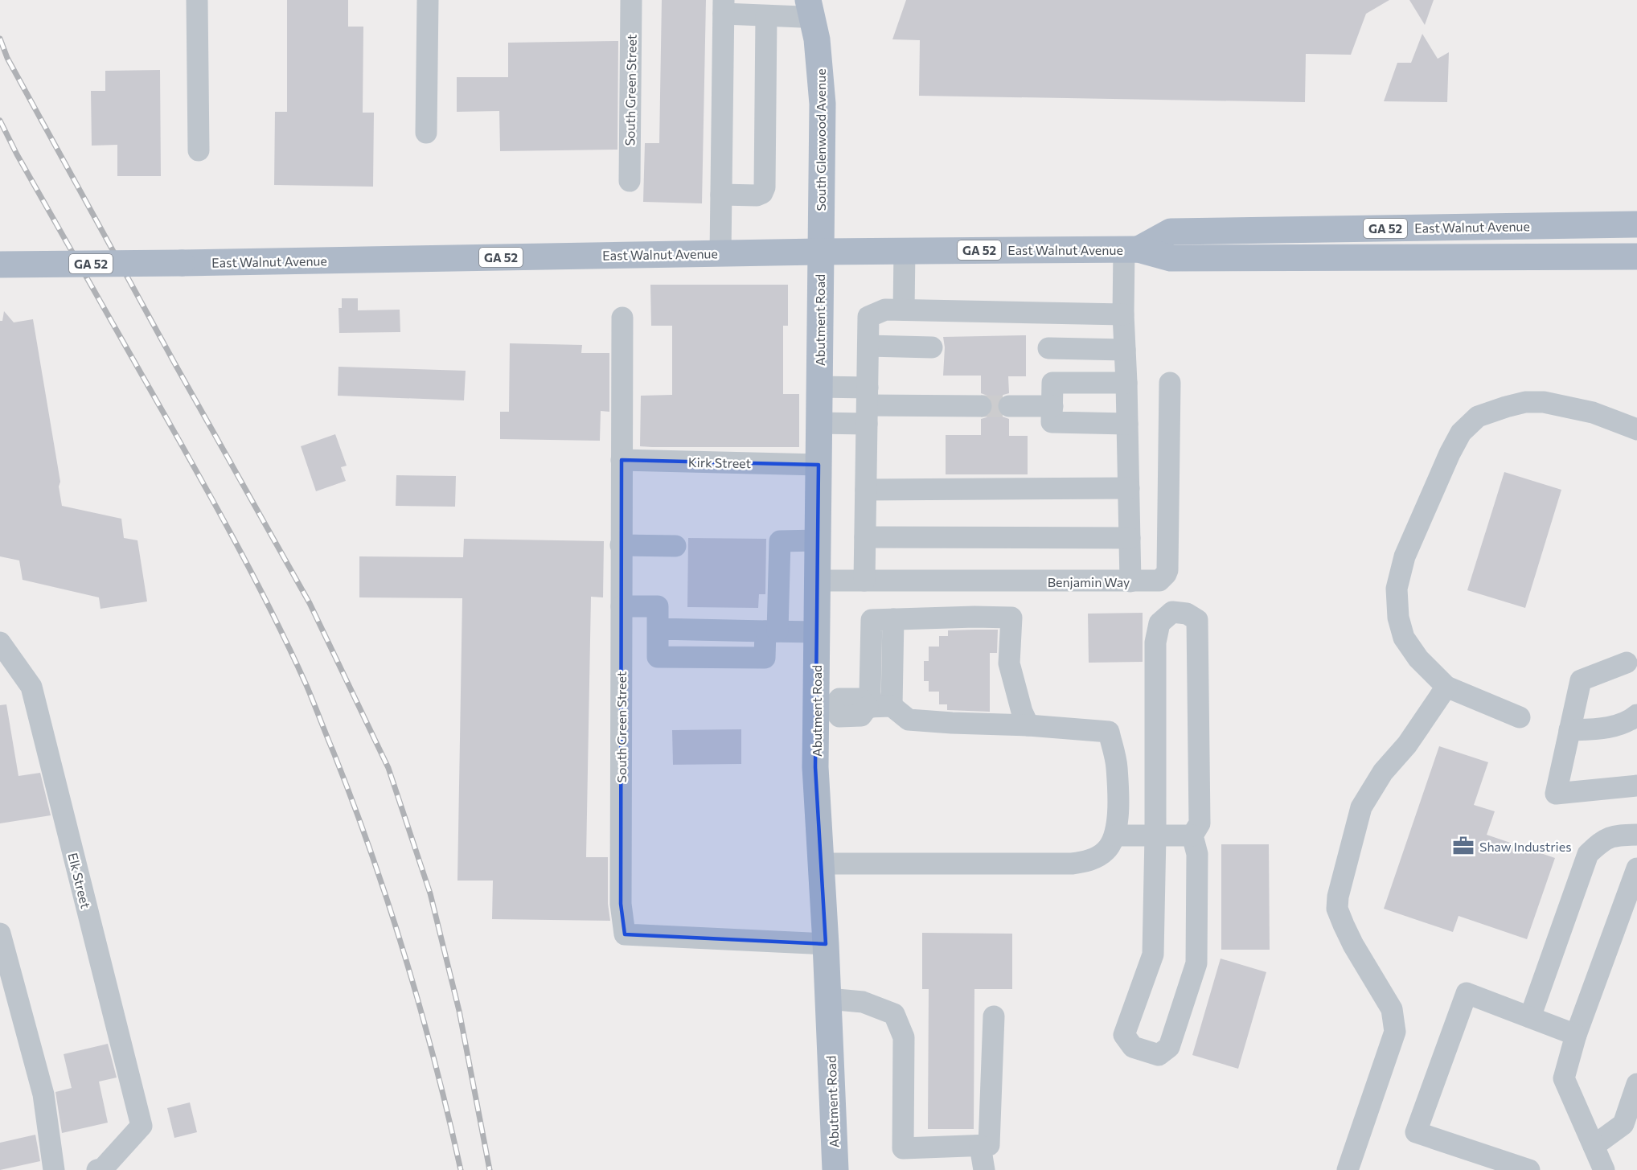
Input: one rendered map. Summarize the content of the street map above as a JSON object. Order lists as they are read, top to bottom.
{
  "streets": {
    "main road": [
      "South Glenwood Avenue",
      "East Walnut Avenue",
      "GA 52",
      "Abutment Road"
    ],
    "street": [
      "South Green Street",
      "Kirk Street",
      "Benjamin Way",
      "Elk Street"
    ]
  },
  "crossings": [
    ["South Green Street", "Abutment Road"],
    ["South Green Street", "Kirk Street"],
    ["South Glenwood Avenue", "East Walnut Avenue"],
    ["South Glenwood Avenue", "Abutment Road"],
    ["East Walnut Avenue", "Abutment Road"],
    ["Abutment Road", "Kirk Street"],
    ["Abutment Road", "Benjamin Way"]
  ],
  "places": {
    "office": ["Shaw Industries"]
  }
}
